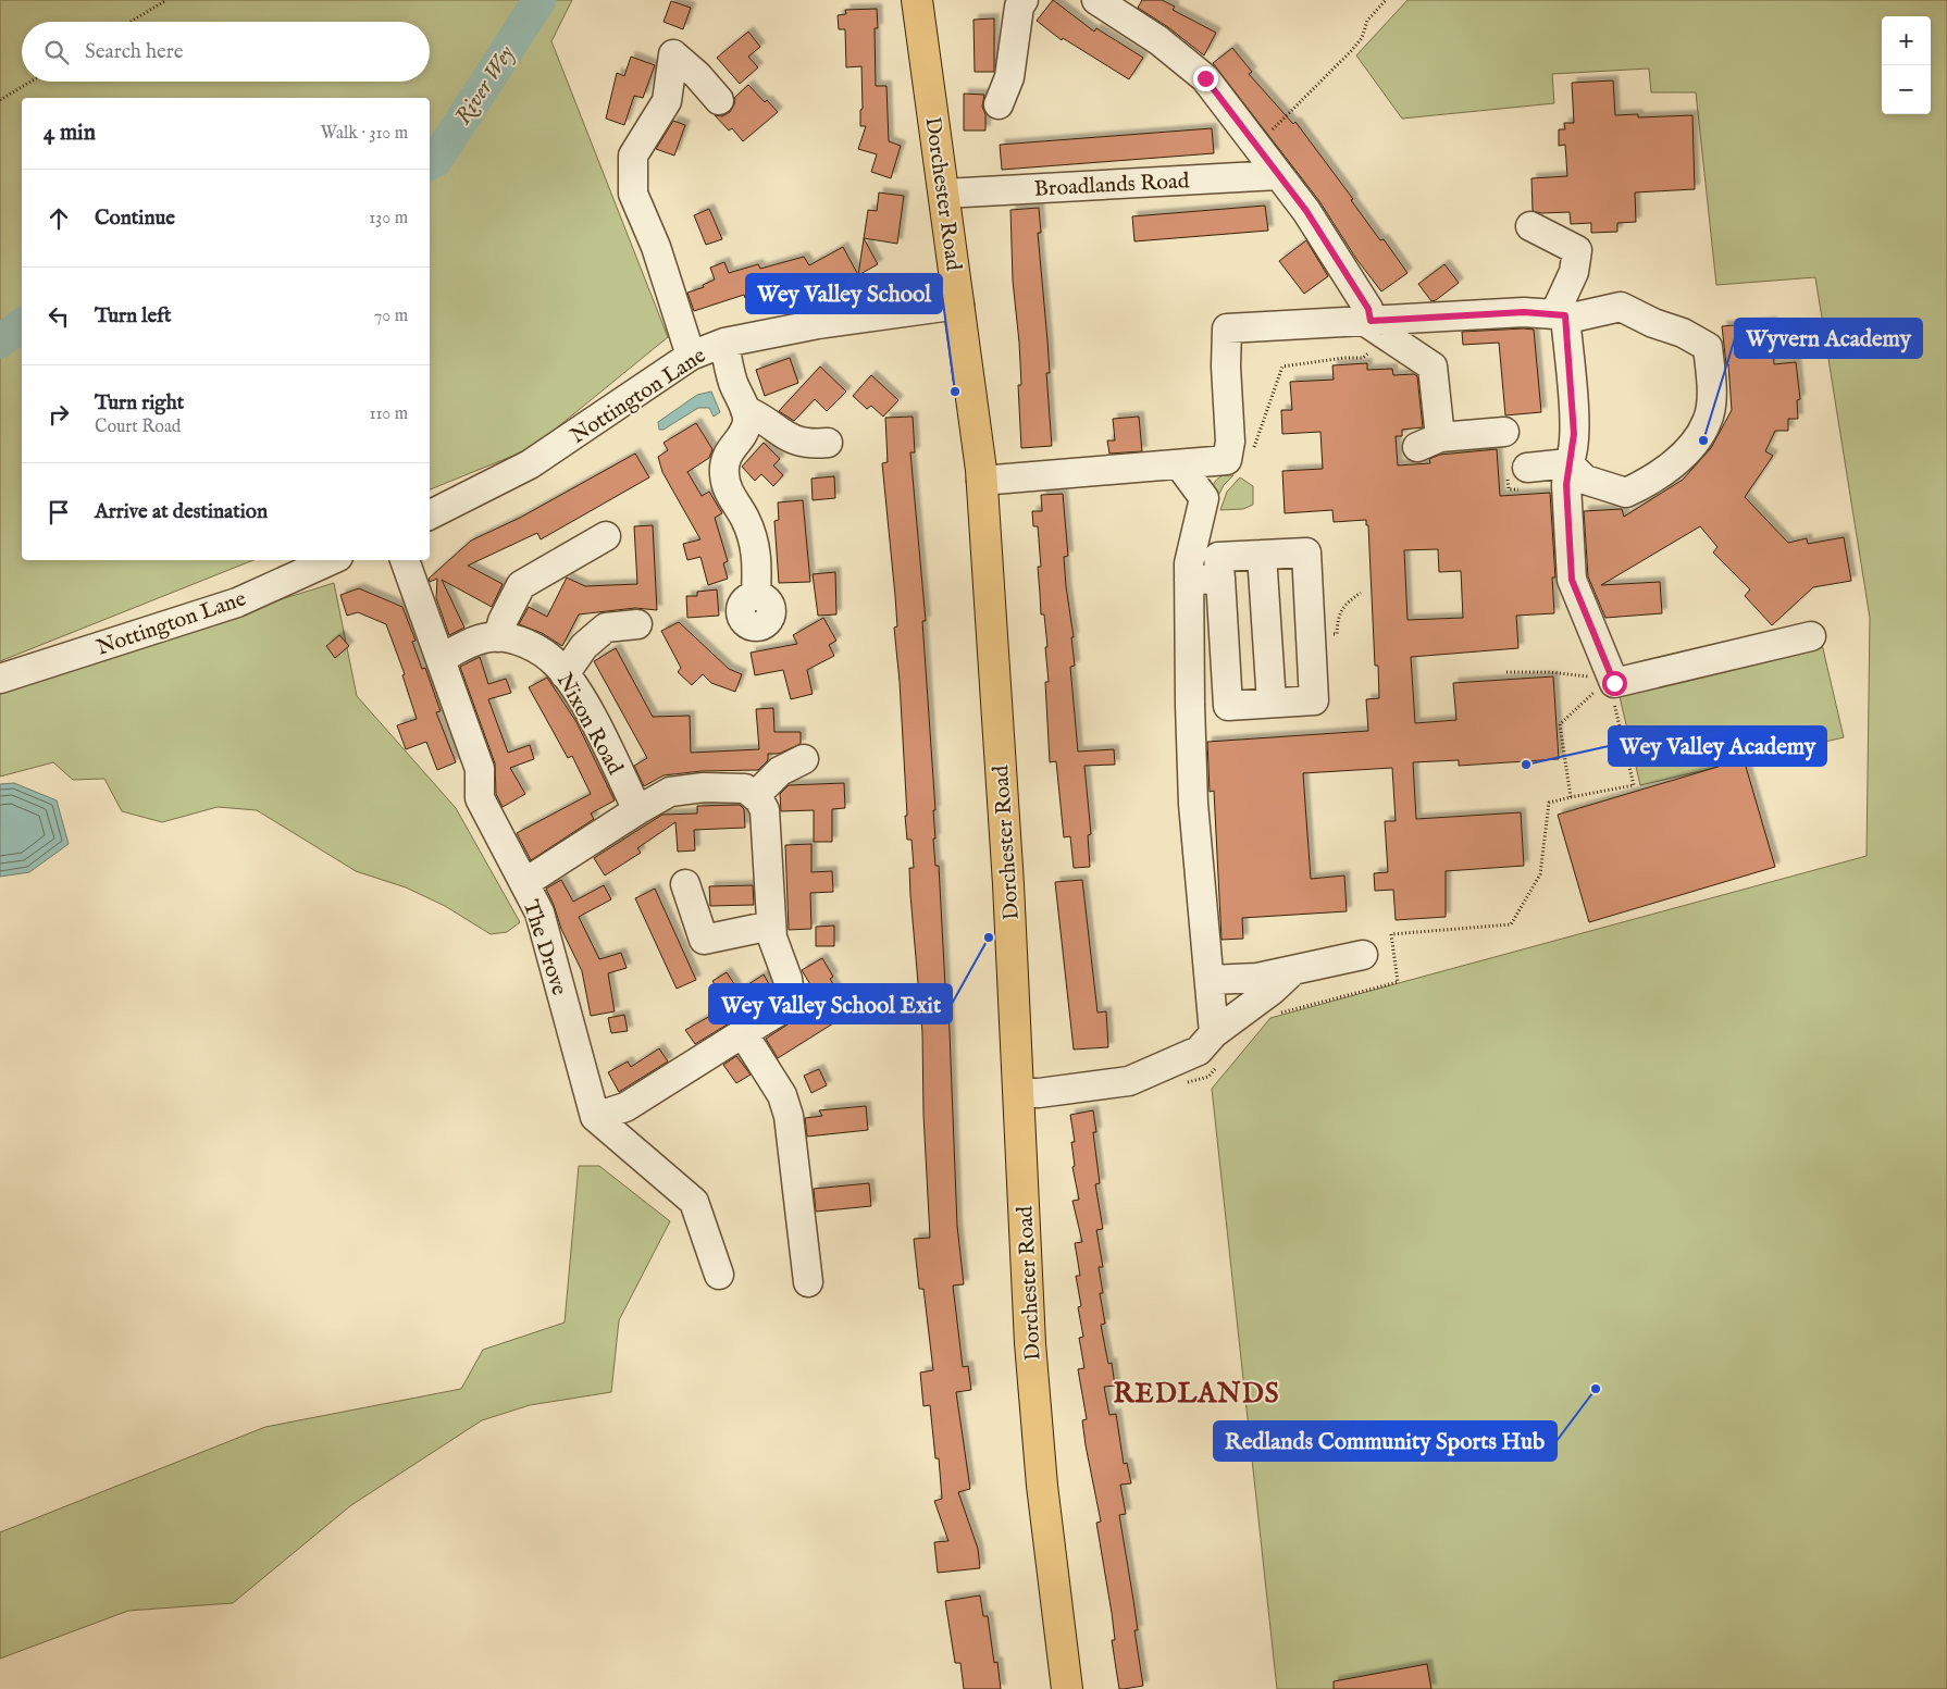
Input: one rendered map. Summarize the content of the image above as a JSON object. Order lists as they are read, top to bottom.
{
  "streets": {
    "main road": ["Dorchester Road"],
    "street": [
      "Broadlands Road",
      "Nottington Lane",
      "Nixon Road",
      "The Drove"
    ]
  },
  "crossings": [
    ["Broadlands Road", "Dorchester Road"],
    ["Dorchester Road", "Nottington Lane"],
    ["Nixon Road", "The Drove"]
  ],
  "districts": ["REDLANDS"],
  "water": ["River Wey"],
  "places": [
    "Wey Valley School",
    "Wyvern Academy",
    "Wey Valley Academy",
    "Wey Valley School Exit",
    "Redlands Community Sports Hub"
  ],
  "page": {
    "map_buttons": ["+", "−"],
    "search": "Search here",
    "heading": ["4 min", "Walk · 310 m"],
    "list": [
      ["Continue", "130 m"],
      ["Turn left", "70 m"],
      ["Turn right", "Court Road", "110 m"],
      "Arrive at destination"
    ]
  }
}
